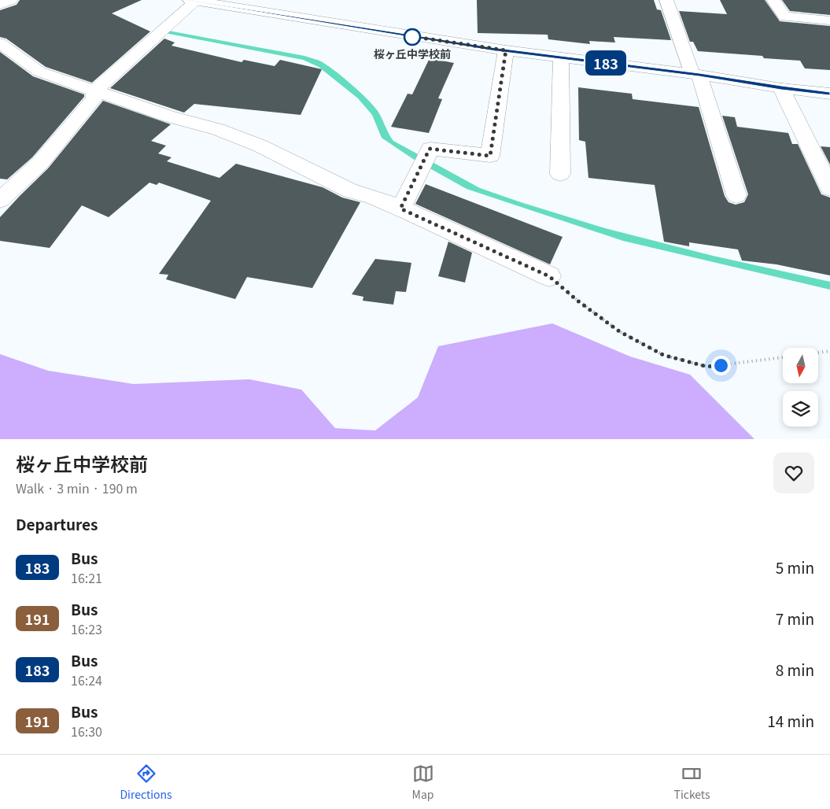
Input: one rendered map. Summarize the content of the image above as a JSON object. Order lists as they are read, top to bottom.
{
  "places": ["桜ヶ丘中学校前"],
  "lines": ["bus line 183"],
  "north": "bottom",
  "page": {
    "on_map": "183",
    "heading": [
      ["桜ヶ丘中学校前", "Walk · 3 min · 190 m"],
      "Departures"
    ],
    "list": [
      {
        "mark": "183",
        "name": "Bus",
        "note": "16:21",
        "value": "5 min"
      },
      {
        "mark": "191",
        "name": "Bus",
        "note": "16:23",
        "value": "7 min"
      },
      {
        "mark": "183",
        "name": "Bus",
        "note": "16:24",
        "value": "8 min"
      },
      {
        "mark": "191",
        "name": "Bus",
        "note": "16:30",
        "value": "14 min"
      }
    ],
    "tabs": ["Directions", "Map", "Tickets"]
  }
}
